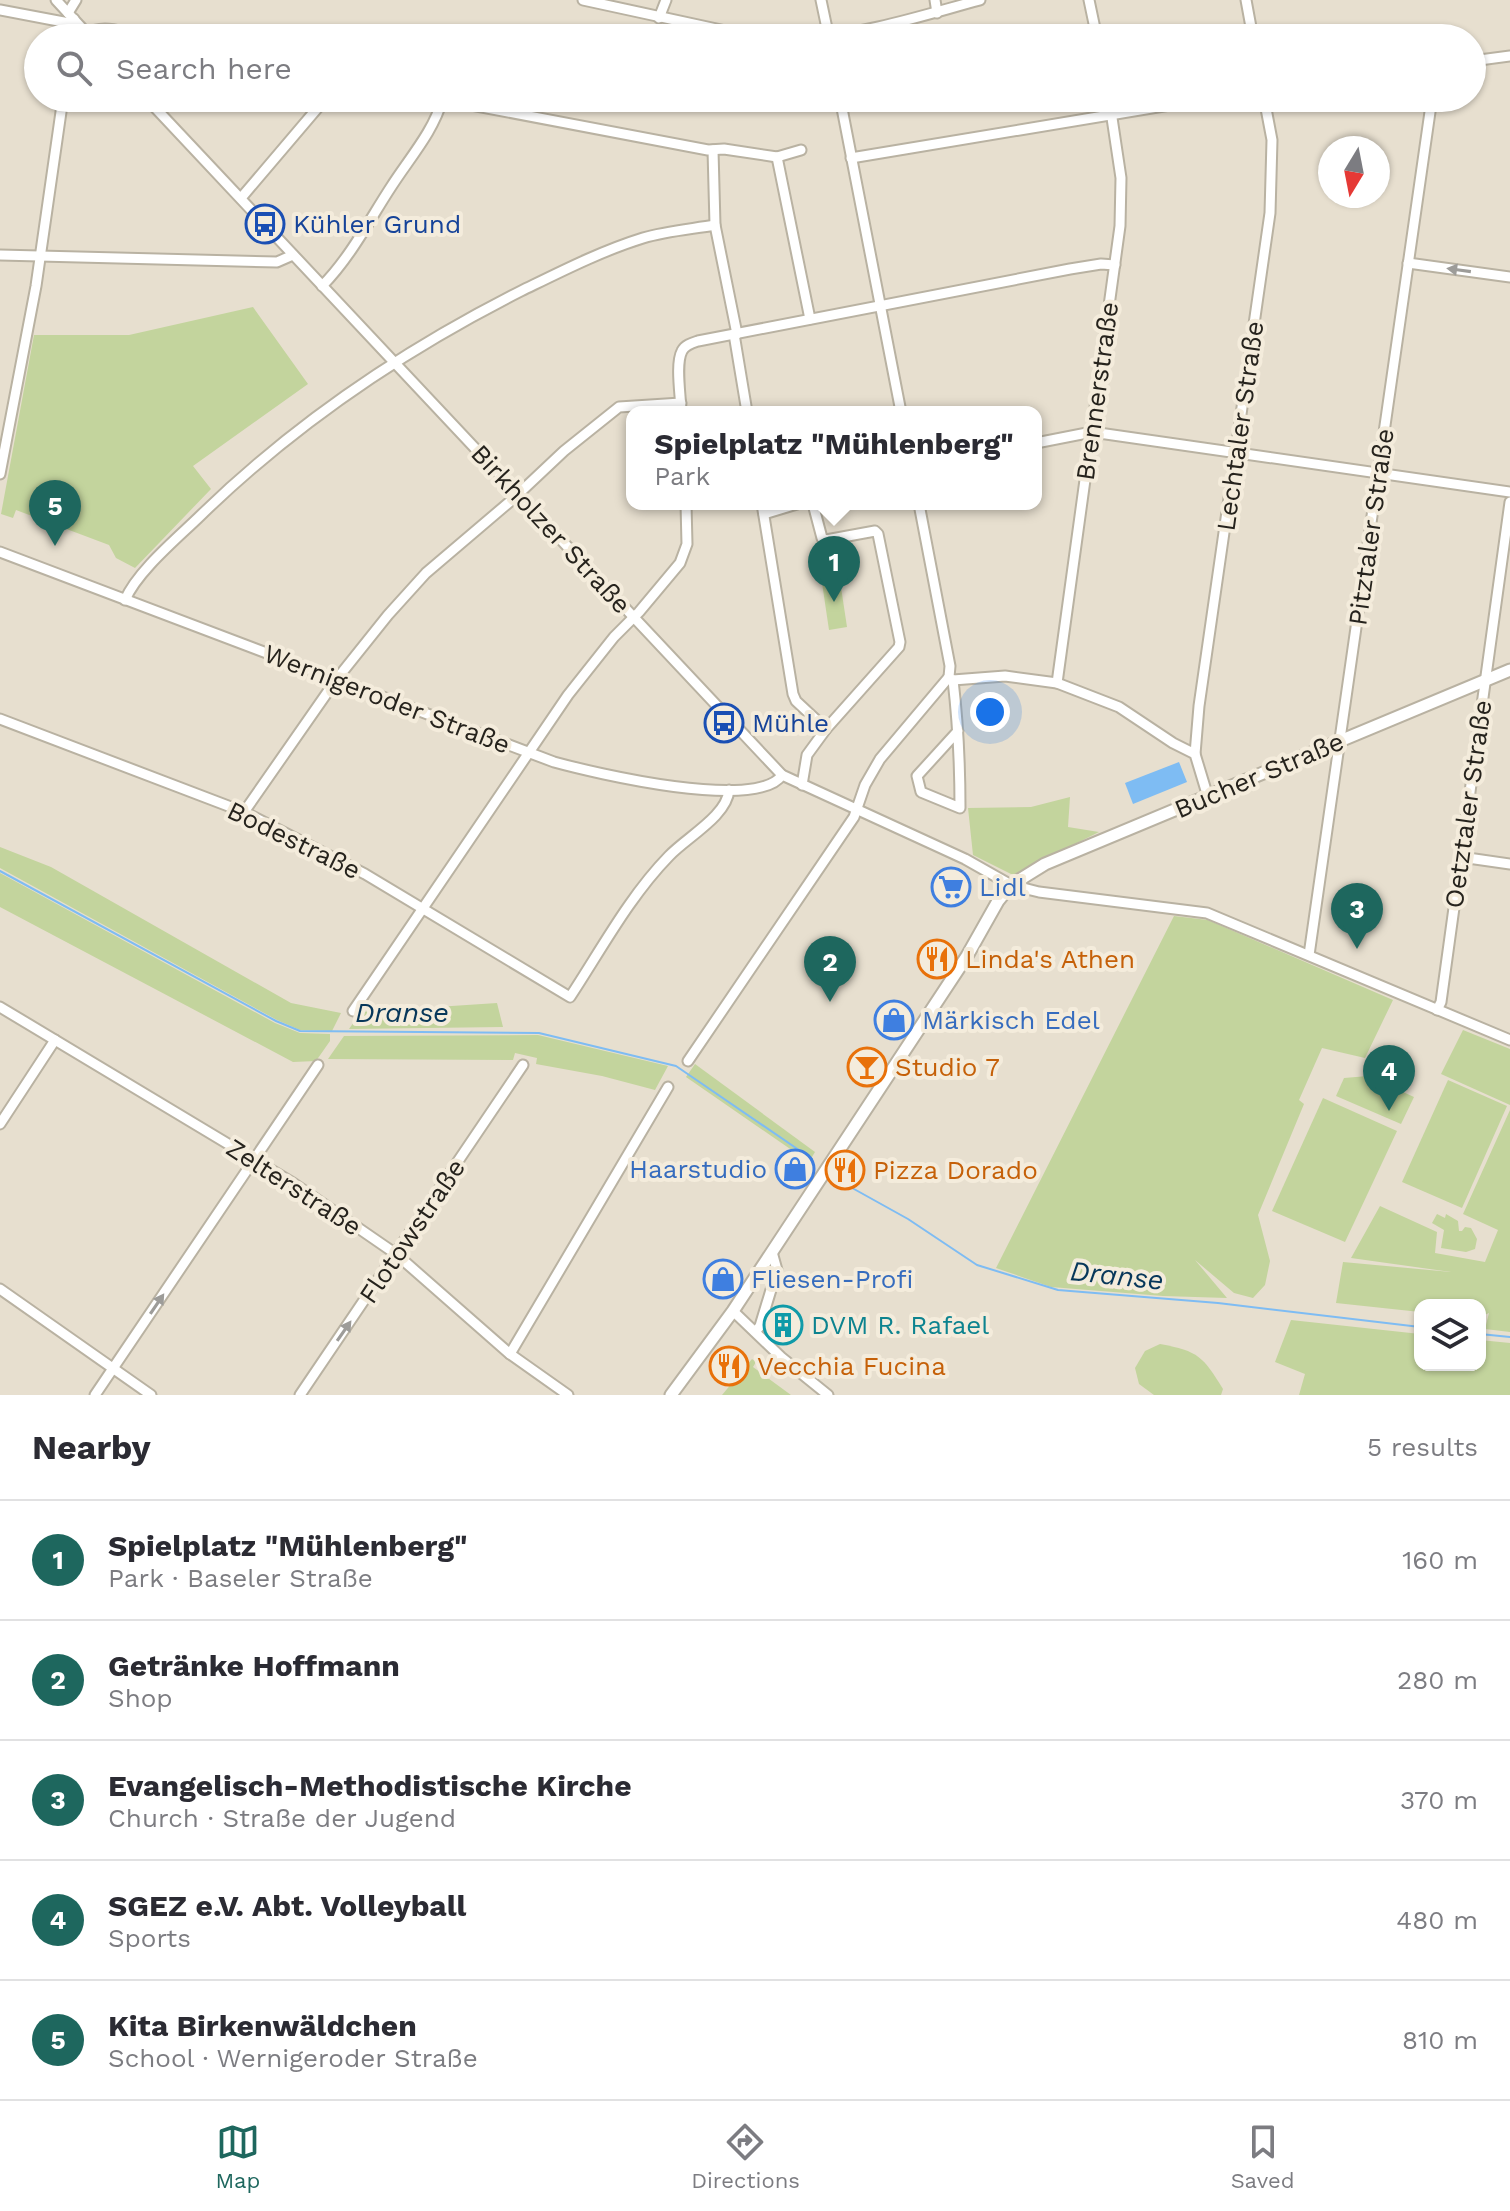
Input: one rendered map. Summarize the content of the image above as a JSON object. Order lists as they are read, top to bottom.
{
  "streets": {
    "main road": ["Bucher Straße"],
    "street": [
      "Brennerstraße",
      "Lechtaler Straße",
      "Pitztaler Straße",
      "Birkholzer Straße",
      "Wernigeroder Straße",
      "Oetztaler Straße",
      "Bodestraße",
      "Zelterstraße",
      "Flotowstraße"
    ]
  },
  "crossings": [
    ["Pitztaler Straße", "Birkholzer Straße"],
    ["Pitztaler Straße", "Bucher Straße"],
    ["Birkholzer Straße", "Wernigeroder Straße"],
    ["Birkholzer Straße", "Bucher Straße"],
    ["Birkholzer Straße", "Oetztaler Straße"],
    ["Wernigeroder Straße", "Bodestraße"],
    ["Bucher Straße", "Oetztaler Straße"],
    ["Zelterstraße", "Flotowstraße"]
  ],
  "one_way": ["Flotowstraße"],
  "water": ["Dranse"],
  "places": {
    "bus stop": ["Kühler Grund", "Mühle"],
    "supermarket": ["Lidl"],
    "restaurant": ["Linda's Athen", "Pizza Dorado", "Vecchia Fucina"],
    "shop": ["Märkisch Edel", "Haarstudio", "Fliesen-Profi"],
    "bar": ["Studio 7"],
    "building": ["DVM R. Rafael"]
  },
  "north": "bottom",
  "page": {
    "search": "Search here",
    "popup": ["Spielplatz \"Mühlenberg\"", "Park"],
    "pins": [
      "5",
      "1",
      "3",
      "2",
      "4"
    ],
    "heading": ["Nearby", "5 results"],
    "list": [
      {
        "mark": "1",
        "name": "Spielplatz \"Mühlenberg\"",
        "note": "Park · Baseler Straße",
        "value": "160 m"
      },
      {
        "mark": "2",
        "name": "Getränke Hoffmann",
        "note": "Shop",
        "value": "280 m"
      },
      {
        "mark": "3",
        "name": "Evangelisch-Methodistische Kirche",
        "note": "Church · Straße der Jugend",
        "value": "370 m"
      },
      {
        "mark": "4",
        "name": "SGEZ e.V. Abt. Volleyball",
        "note": "Sports",
        "value": "480 m"
      },
      {
        "mark": "5",
        "name": "Kita Birkenwäldchen",
        "note": "School · Wernigeroder Straße",
        "value": "810 m"
      }
    ],
    "nav": ["Map", "Directions", "Saved"]
  }
}
